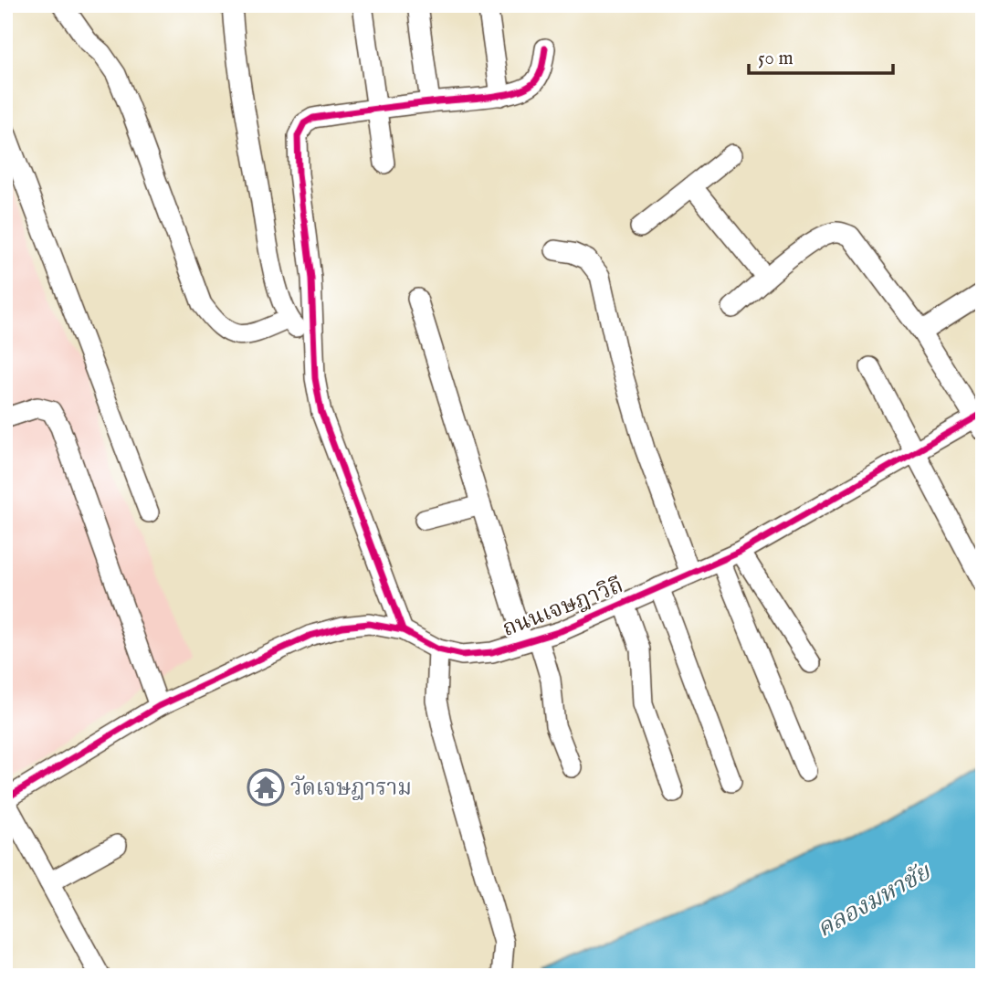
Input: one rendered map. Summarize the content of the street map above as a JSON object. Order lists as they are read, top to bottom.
{
  "streets": {
    "street": ["ถนนเจษฎาวิถี"]
  },
  "water": ["คลองมหาชัย"],
  "places": {
    "temple": ["วัดเจษฎาราม"]
  },
  "scale_bar": "50 m"
}
